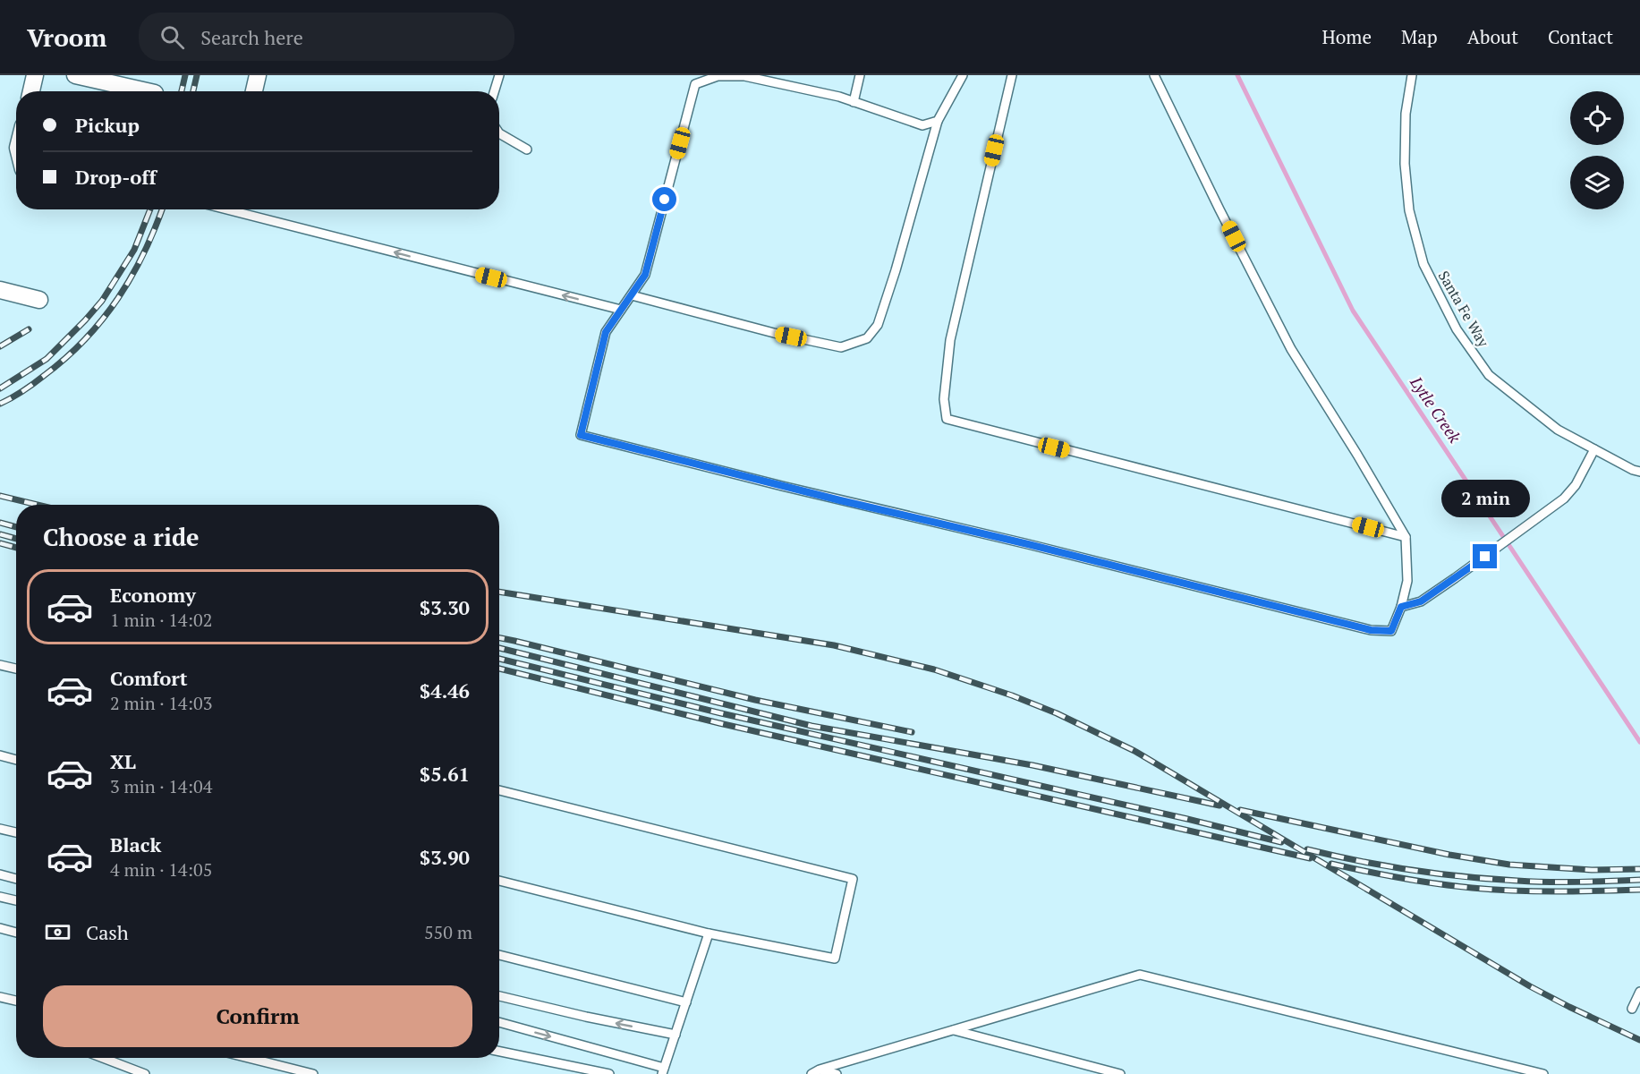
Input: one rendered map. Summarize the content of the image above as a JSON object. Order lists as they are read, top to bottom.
{
  "streets": {
    "lane": ["Santa Fe Way"]
  },
  "water": ["Lytle Creek"],
  "page": {
    "header": "Vroom",
    "search": "Search here",
    "nav": [
      "Home",
      "Map",
      "About",
      "Contact"
    ],
    "banner": ["Pickup", "Drop-off"],
    "bubble": "2 min",
    "heading": "Choose a ride",
    "list": [
      {
        "name": "Economy",
        "note": "1 min · 14:02",
        "value": "$3.30"
      },
      {
        "name": "Comfort",
        "note": "2 min · 14:03",
        "value": "$4.46"
      },
      {
        "name": "XL",
        "note": "3 min · 14:04",
        "value": "$5.61"
      },
      {
        "name": "Black",
        "note": "4 min · 14:05",
        "value": "$3.90"
      }
    ],
    "pay": ["Cash", "550 m"],
    "buttons": "Confirm"
  }
}
